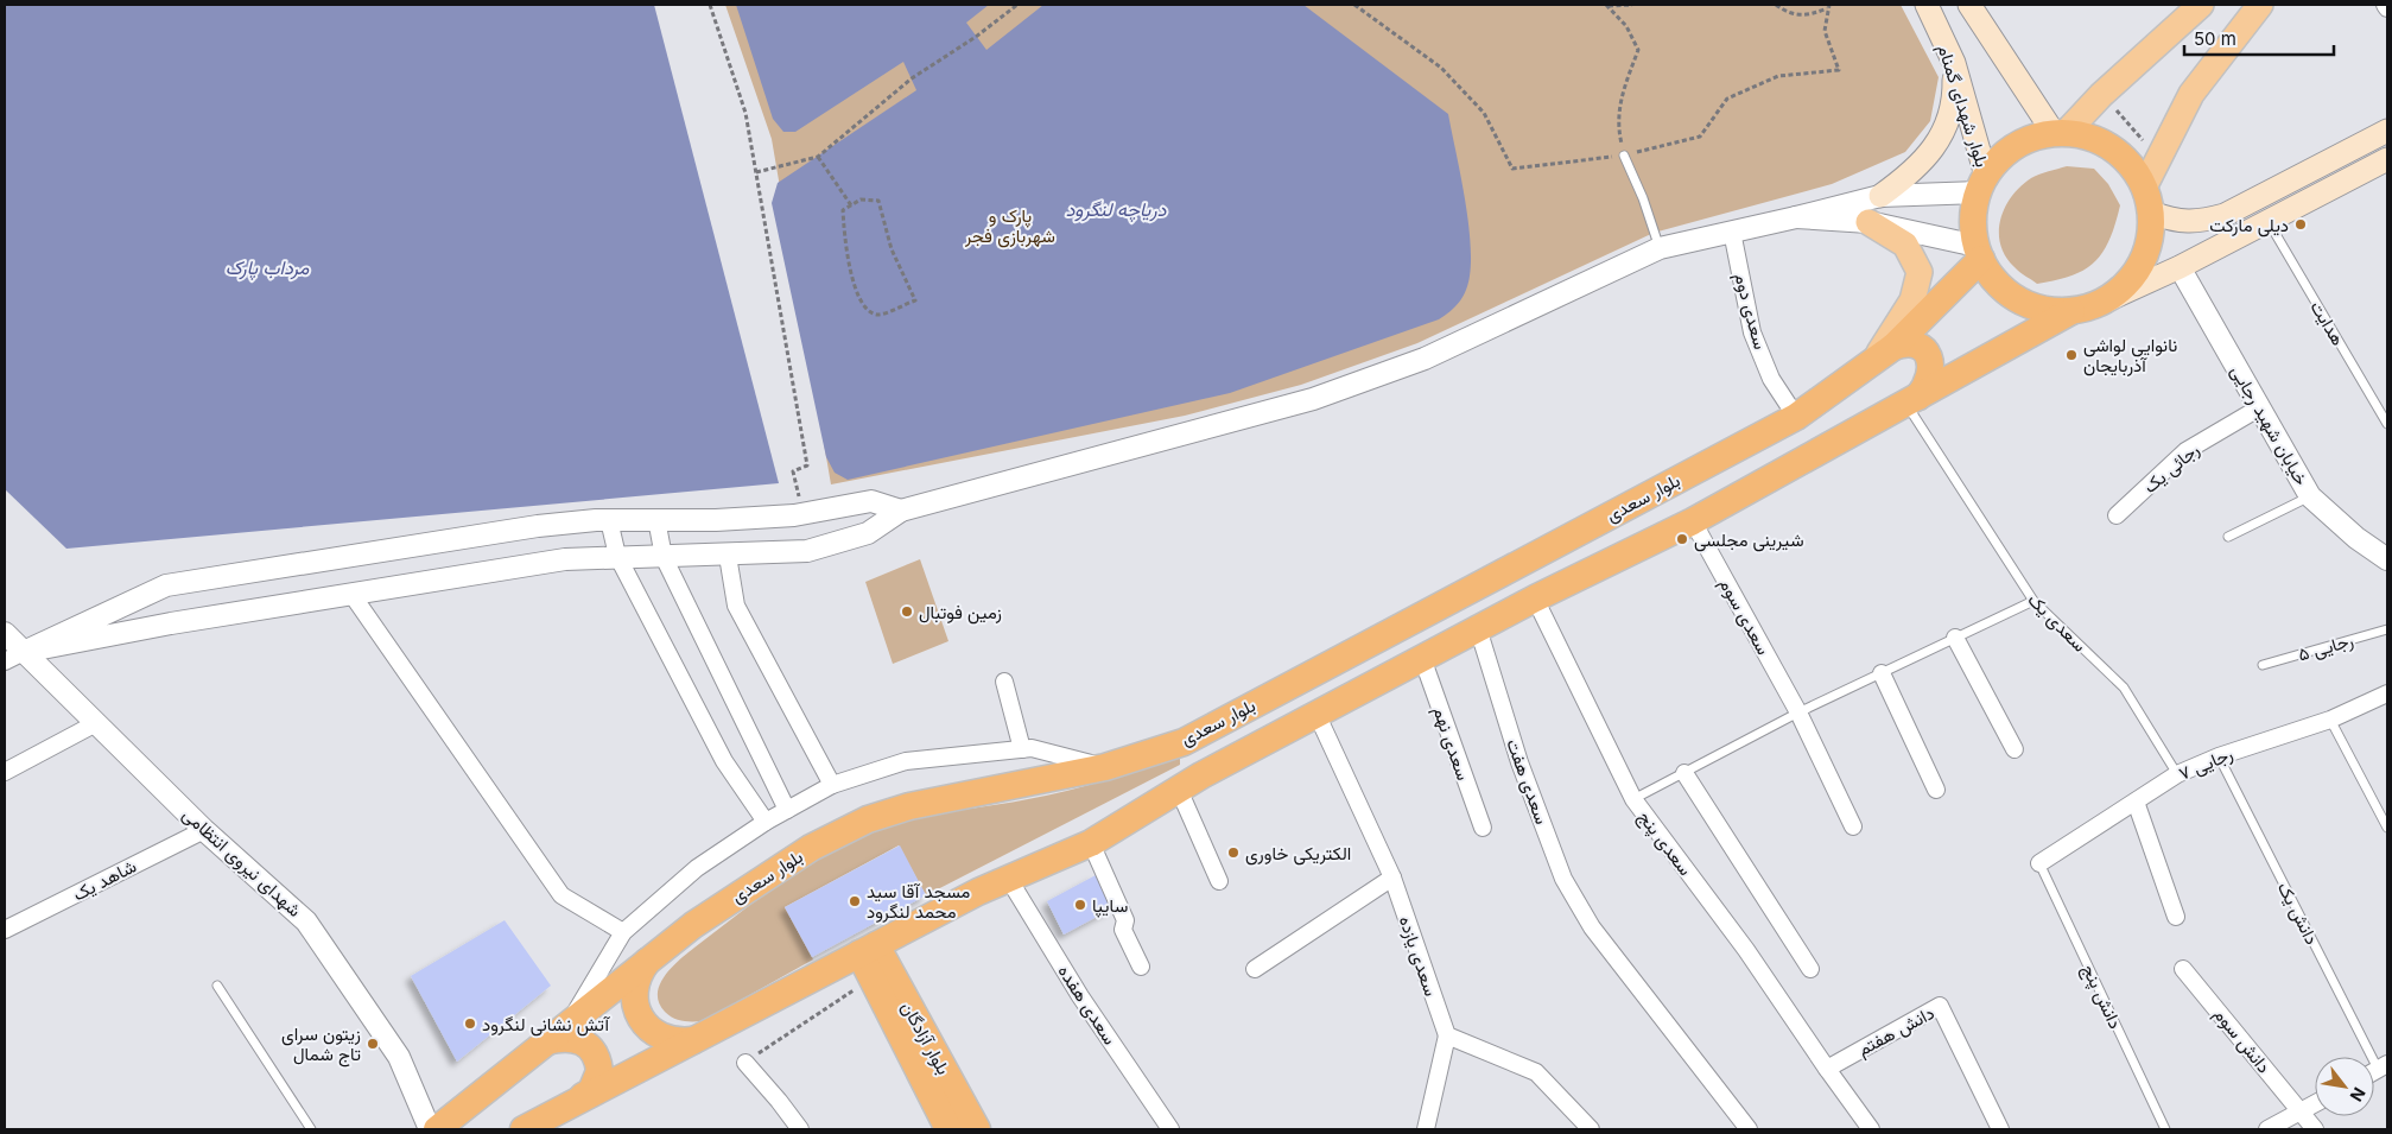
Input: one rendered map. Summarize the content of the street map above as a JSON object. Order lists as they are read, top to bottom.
{
  "streets": {
    "highway": ["بلوار سعدی", "بلوار آزادگان"],
    "main road": ["بلوار شهدای گمنام"],
    "street": [
      "سعدی دوم",
      "خیابان شهید رجایی",
      "رجائی یک",
      "سعدی سوم",
      "سعدی نهم",
      "رجایی ۷",
      "سعدی هفت",
      "سعدی پنج",
      "شهدای نیروی انتظامی",
      "شاهد یک",
      "سعدی یازده",
      "سعدی هفده",
      "دانش هفتم",
      "دانش سوم"
    ],
    "lane": [
      "هدایت",
      "سعدی یک",
      "رجایی ۵",
      "دانش یک",
      "دانش پنج"
    ]
  },
  "crossings": [
    ["بلوار شهدای گمنام", "بلوار سعدی"],
    ["سعدی دوم", "بلوار سعدی"],
    ["خیابان شهید رجایی", "رجائی یک"],
    ["سعدی یک", "رجایی ۷"],
    ["رجایی ۷", "دانش یک"],
    ["رجایی ۷", "دانش پنج"],
    ["سعدی پنج", "دانش هفتم"],
    ["شهدای نیروی انتظامی", "شاهد یک"]
  ],
  "water": ["دریاچه لنگرود", "مرداب پارک"],
  "parks": ["پارک و شهربازی فجر"],
  "places": [
    "دیلی مارکت",
    "نانوایی لواشی آذربایجان",
    "شیرینی مجلسی",
    "زمین فوتبال",
    "الکتریکی خاوری",
    "مسجد آقا سید محمد لنگرود",
    "سایپا",
    "آتش نشانی لنگرود",
    "زیتون سرای تاج شمال"
  ],
  "scale_bar": "50 m",
  "north": "bottom right"
}
